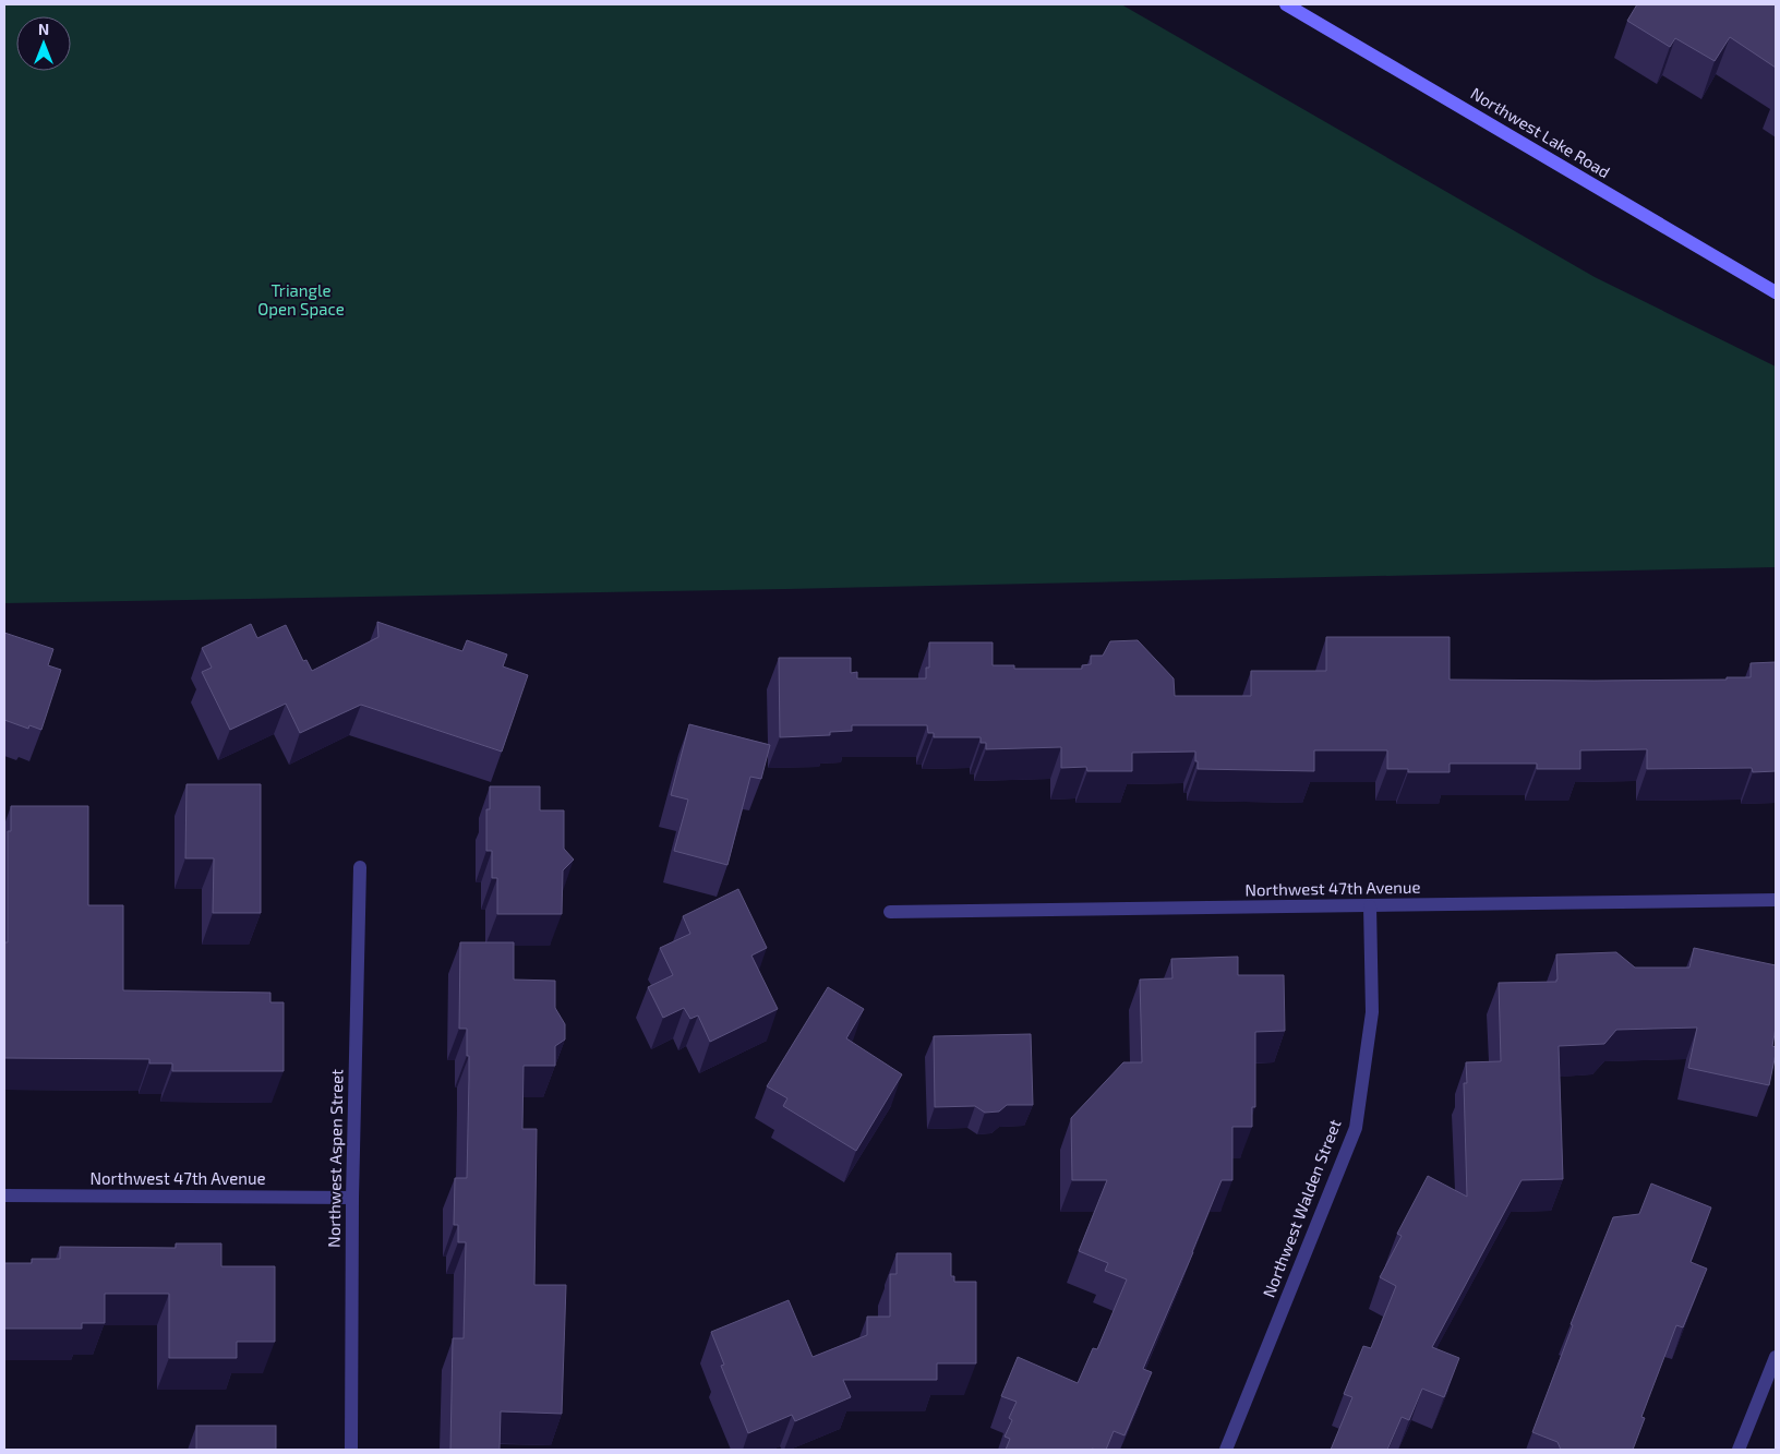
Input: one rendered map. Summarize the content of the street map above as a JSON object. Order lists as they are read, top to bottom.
{
  "streets": {
    "main road": ["Northwest Lake Road"],
    "street": ["Northwest 47th Avenue", "Northwest Aspen Street", "Northwest Walden Street"]
  },
  "crossings": [
    ["Northwest 47th Avenue", "Northwest Aspen Street"],
    ["Northwest 47th Avenue", "Northwest Walden Street"]
  ],
  "parks": ["Triangle Open Space"],
  "north": "top"
}
